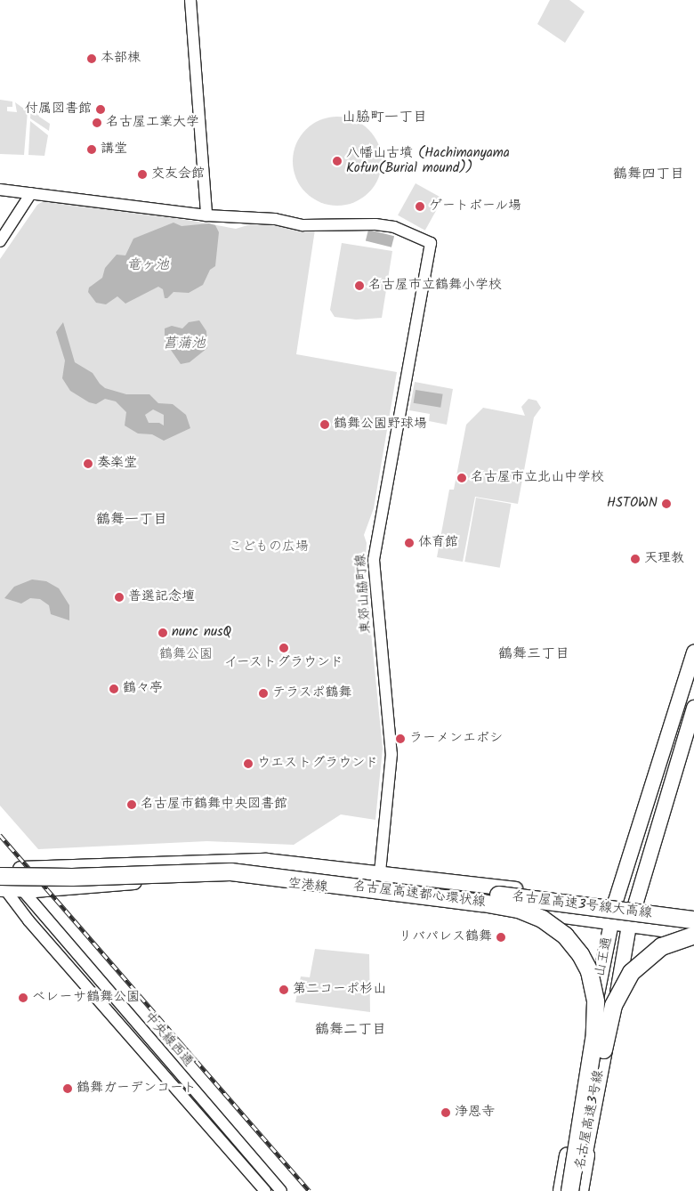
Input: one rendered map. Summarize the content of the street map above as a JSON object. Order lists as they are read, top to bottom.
{
  "streets": {
    "highway": ["名古屋高速都心環状線", "名古屋高速3号線大高線", "名古屋高速3号線"],
    "main road": ["空港線", "山王通"],
    "street": ["東郊山脇町線", "中央線西通"]
  },
  "crossings": [
    ["東郊山脇町線", "空港線"],
    ["空港線", "名古屋高速都心環状線"],
    ["空港線", "山王通"],
    ["空港線", "中央線西通"],
    ["空港線", "名古屋高速3号線"],
    ["名古屋高速都心環状線", "名古屋高速3号線大高線"],
    ["名古屋高速都心環状線", "中央線西通"]
  ],
  "districts": [
    "山脇町一丁目",
    "鶴舞四丁目",
    "鶴舞一丁目",
    "鶴舞三丁目",
    "鶴舞二丁目"
  ],
  "water": ["竜ヶ池", "菖蒲池"],
  "parks": ["こどもの広場", "鶴舞公園"],
  "places": [
    "本部棟",
    "付属図書館",
    "名古屋工業大学",
    "講堂",
    "八幡山古墳 (Hachimanyama Kofun(Burial mound))",
    "交友会館",
    "ゲートボール場",
    "名古屋市立鶴舞小学校",
    "鶴舞公園野球場",
    "奏楽堂",
    "名古屋市立北山中学校",
    "HSTOWN",
    "体育館",
    "天理教",
    "普選記念壇",
    "nunc nusQ",
    "イーストグラウンド",
    "鶴々亭",
    "テラスポ鶴舞",
    "ラーメンエボシ",
    "ウエストグラウンド",
    "名古屋市鶴舞中央図書館",
    "リバパレス鶴舞",
    "第二コーポ杉山",
    "ベレーサ鶴舞公園",
    "鶴舞ガーデンコート",
    "浄恩寺"
  ]
}
